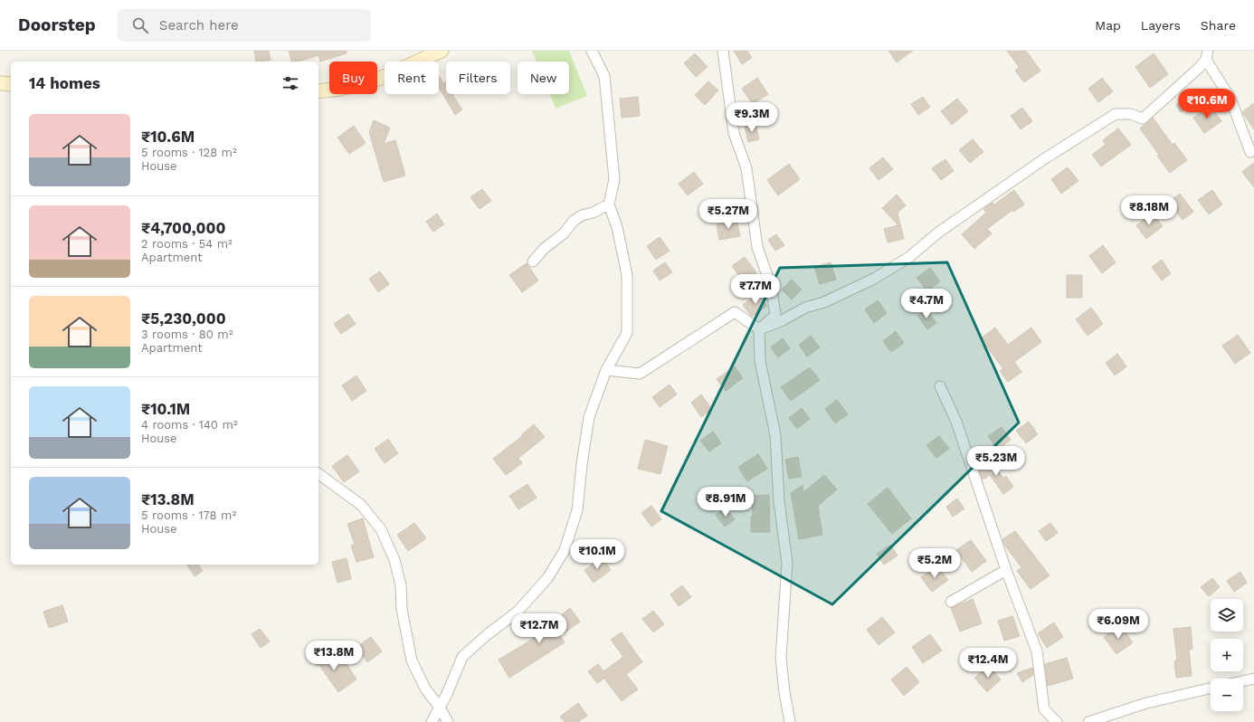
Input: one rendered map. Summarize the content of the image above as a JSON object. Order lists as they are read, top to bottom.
{
  "page": {
    "header": "Doorstep",
    "search": "Search here",
    "nav": ["Map", "Layers", "Share"],
    "chip": [
      "Buy",
      "Rent",
      "Filters",
      "New"
    ],
    "heading": "14 homes",
    "price": [
      "₹10.6M",
      "₹9.3M",
      "₹8.18M",
      "₹5.27M",
      "₹7.7M",
      "₹4.7M",
      "₹5.23M",
      "₹8.91M",
      "₹10.1M",
      "₹5.2M",
      "₹6.09M",
      "₹12.7M",
      "₹13.8M",
      "₹12.4M"
    ],
    "list": [
      {
        "name": "₹10.6M",
        "note": "5 rooms · 128 m² · House"
      },
      {
        "name": "₹4,700,000",
        "note": "2 rooms · 54 m² · Apartment"
      },
      {
        "name": "₹5,230,000",
        "note": "3 rooms · 80 m² · Apartment"
      },
      {
        "name": "₹10.1M",
        "note": "4 rooms · 140 m² · House"
      },
      {
        "name": "₹13.8M",
        "note": "5 rooms · 178 m² · House"
      }
    ],
    "map_buttons": ["+", "−"]
  }
}
